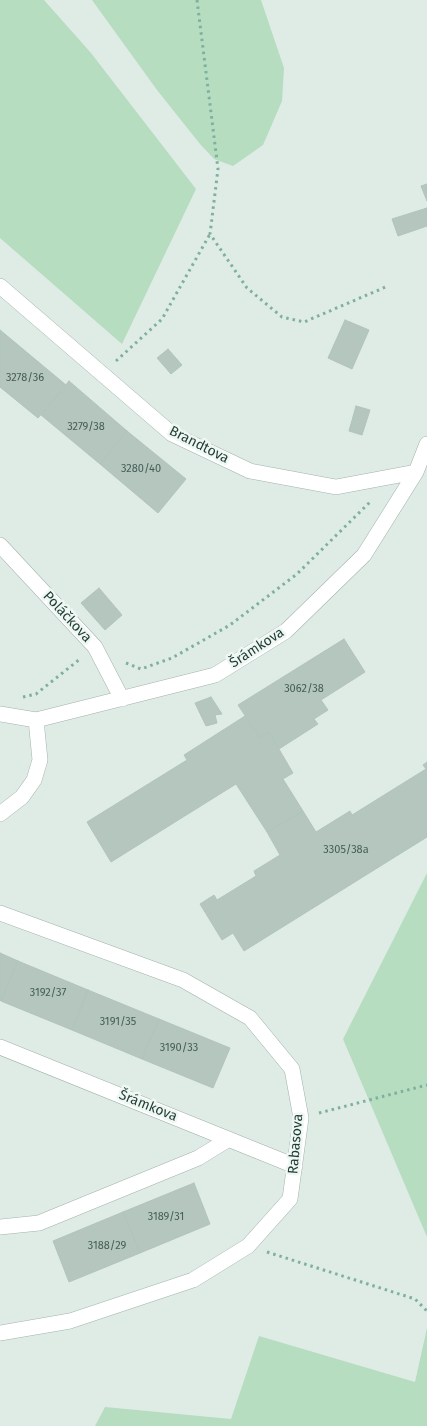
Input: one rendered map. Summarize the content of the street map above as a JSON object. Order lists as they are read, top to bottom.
{
  "streets": {
    "street": [
      "Brandtova",
      "Poláčkova",
      "Šrámkova",
      "Rabasova"
    ]
  },
  "crossings": [
    ["Brandtova", "Šrámkova"],
    ["Poláčkova", "Šrámkova"],
    ["Šrámkova", "Rabasova"]
  ],
  "house_numbers": [
    "3278/36",
    "3279/38",
    "3280/40",
    "3062/38",
    "3305/38a",
    "3192/37",
    "3191/35",
    "3190/33",
    "3189/31",
    "3188/29"
  ]
}
